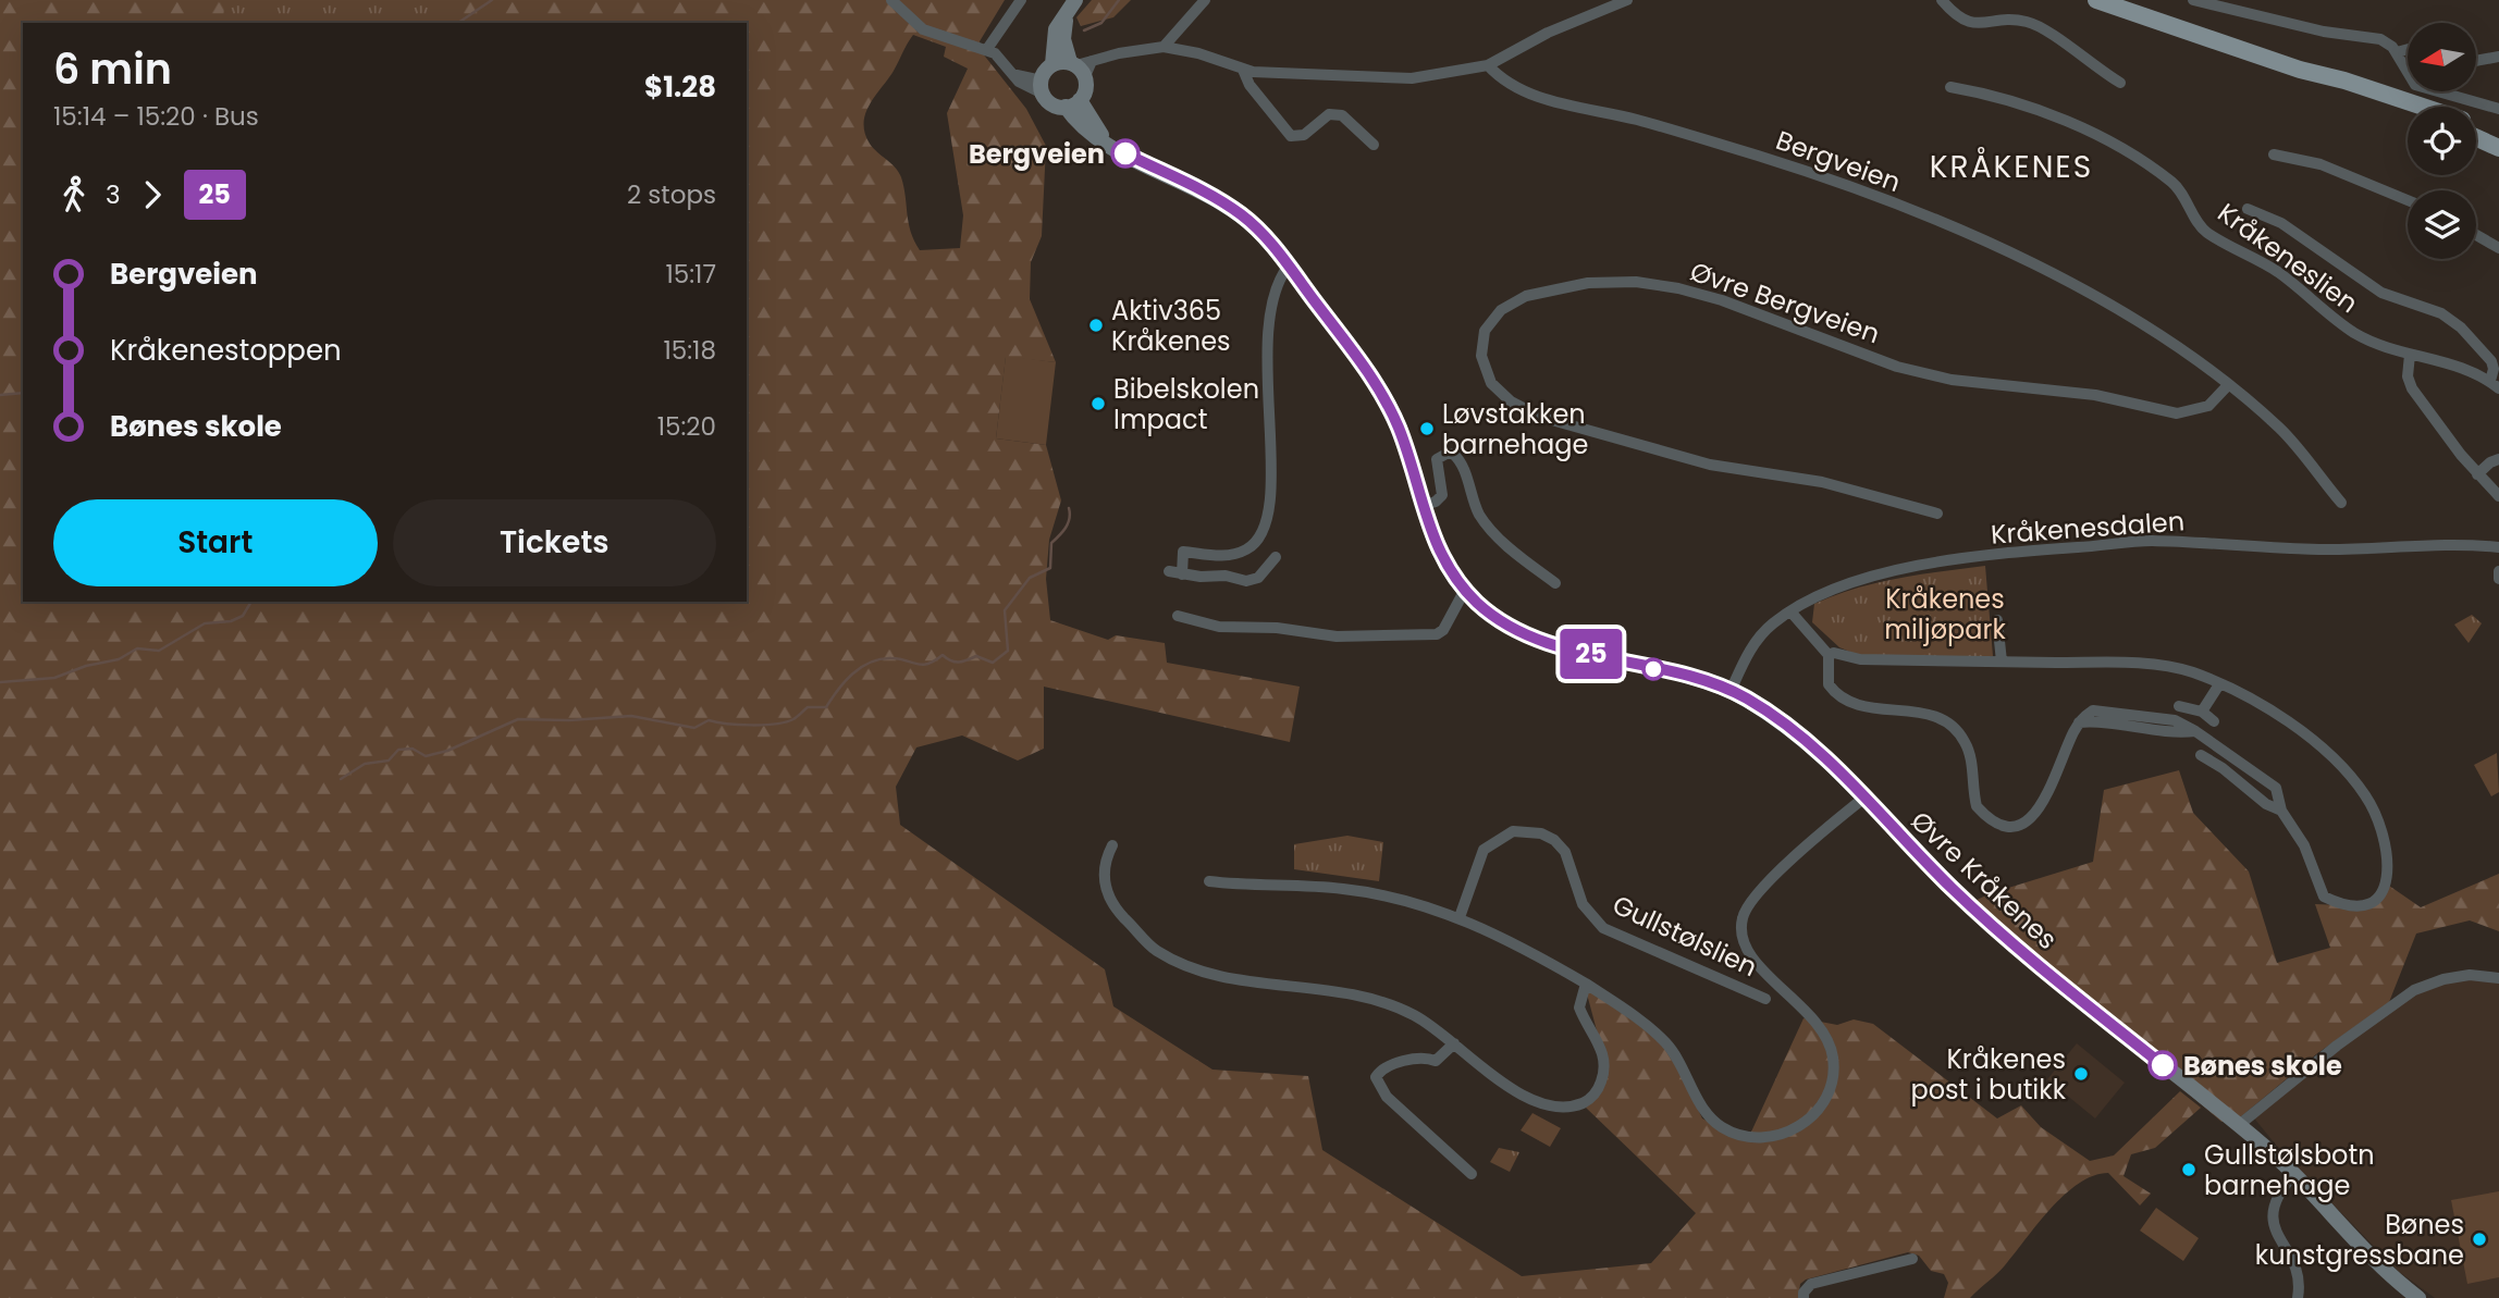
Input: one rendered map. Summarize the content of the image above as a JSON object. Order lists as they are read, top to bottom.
{
  "streets": {
    "main road": ["Øvre Kråkenes"],
    "street": [
      "Bergveien",
      "Kråkeneslien",
      "Øvre Bergveien",
      "Kråkenesdalen",
      "Gullstølslien"
    ]
  },
  "crossings": [
    ["Bergveien", "Øvre Bergveien"],
    ["Kråkenesdalen", "Øvre Kråkenes"]
  ],
  "districts": ["KRÅKENES"],
  "parks": ["Kråkenes miljøpark"],
  "places": [
    "Bergveien",
    "Aktiv365 Kråkenes",
    "Bibelskolen Impact",
    "Løvstakken barnehage",
    "Bønes skole",
    "Kråkenes post i butikk",
    "Gullstølsbotn barnehage",
    "Bønes kunstgressbane"
  ],
  "lines": ["bus line 25"],
  "north": "left",
  "page": {
    "on_map": "25",
    "heading": ["6 min", "15:14 – 15:20 · Bus", "$1.28"],
    "legs": ["3", "25", "2 stops"],
    "list": [
      {
        "name": "Bergveien",
        "value": "15:17"
      },
      {
        "name": "Kråkenestoppen",
        "value": "15:18"
      },
      {
        "name": "Bønes skole",
        "value": "15:20"
      }
    ],
    "buttons": ["Start", "Tickets"]
  }
}
